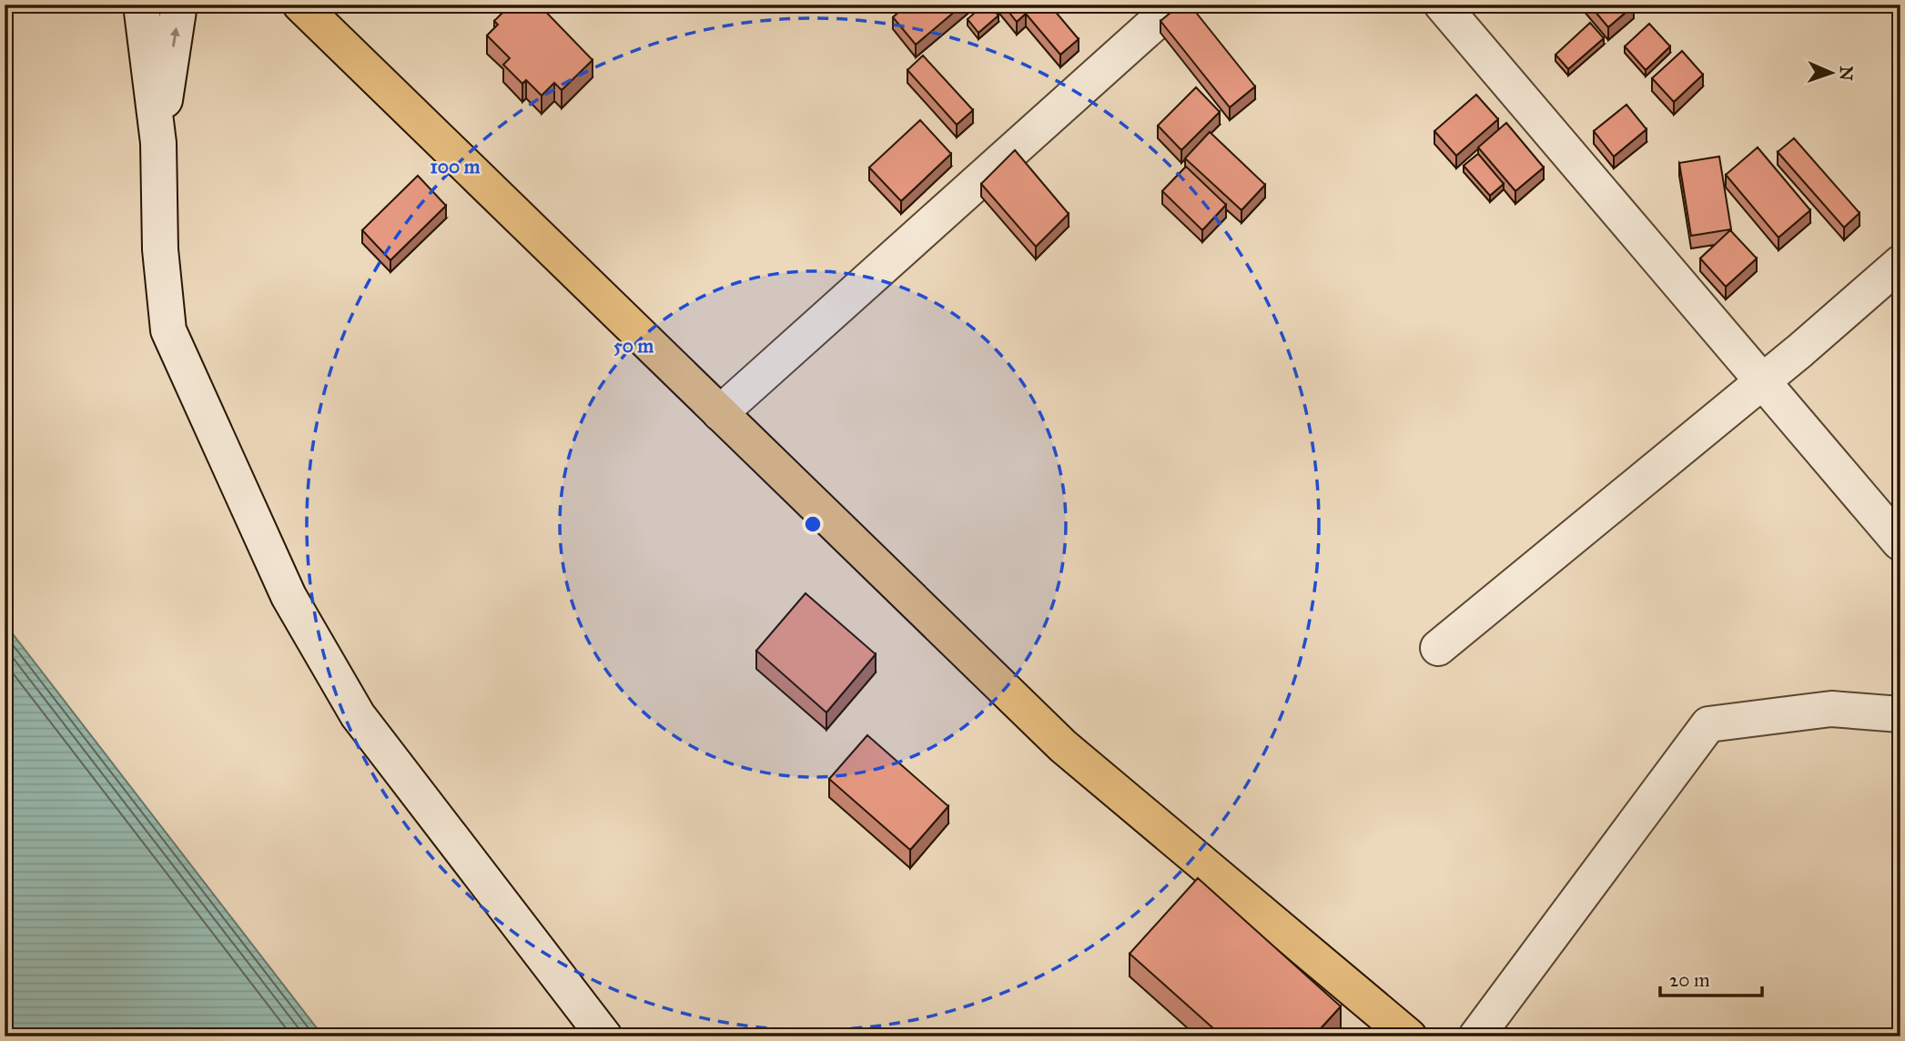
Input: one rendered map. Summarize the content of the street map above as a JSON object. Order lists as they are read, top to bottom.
{
  "scale_bar": "20 m",
  "north": "right",
  "rings": ["100 m", "50 m"]
}
